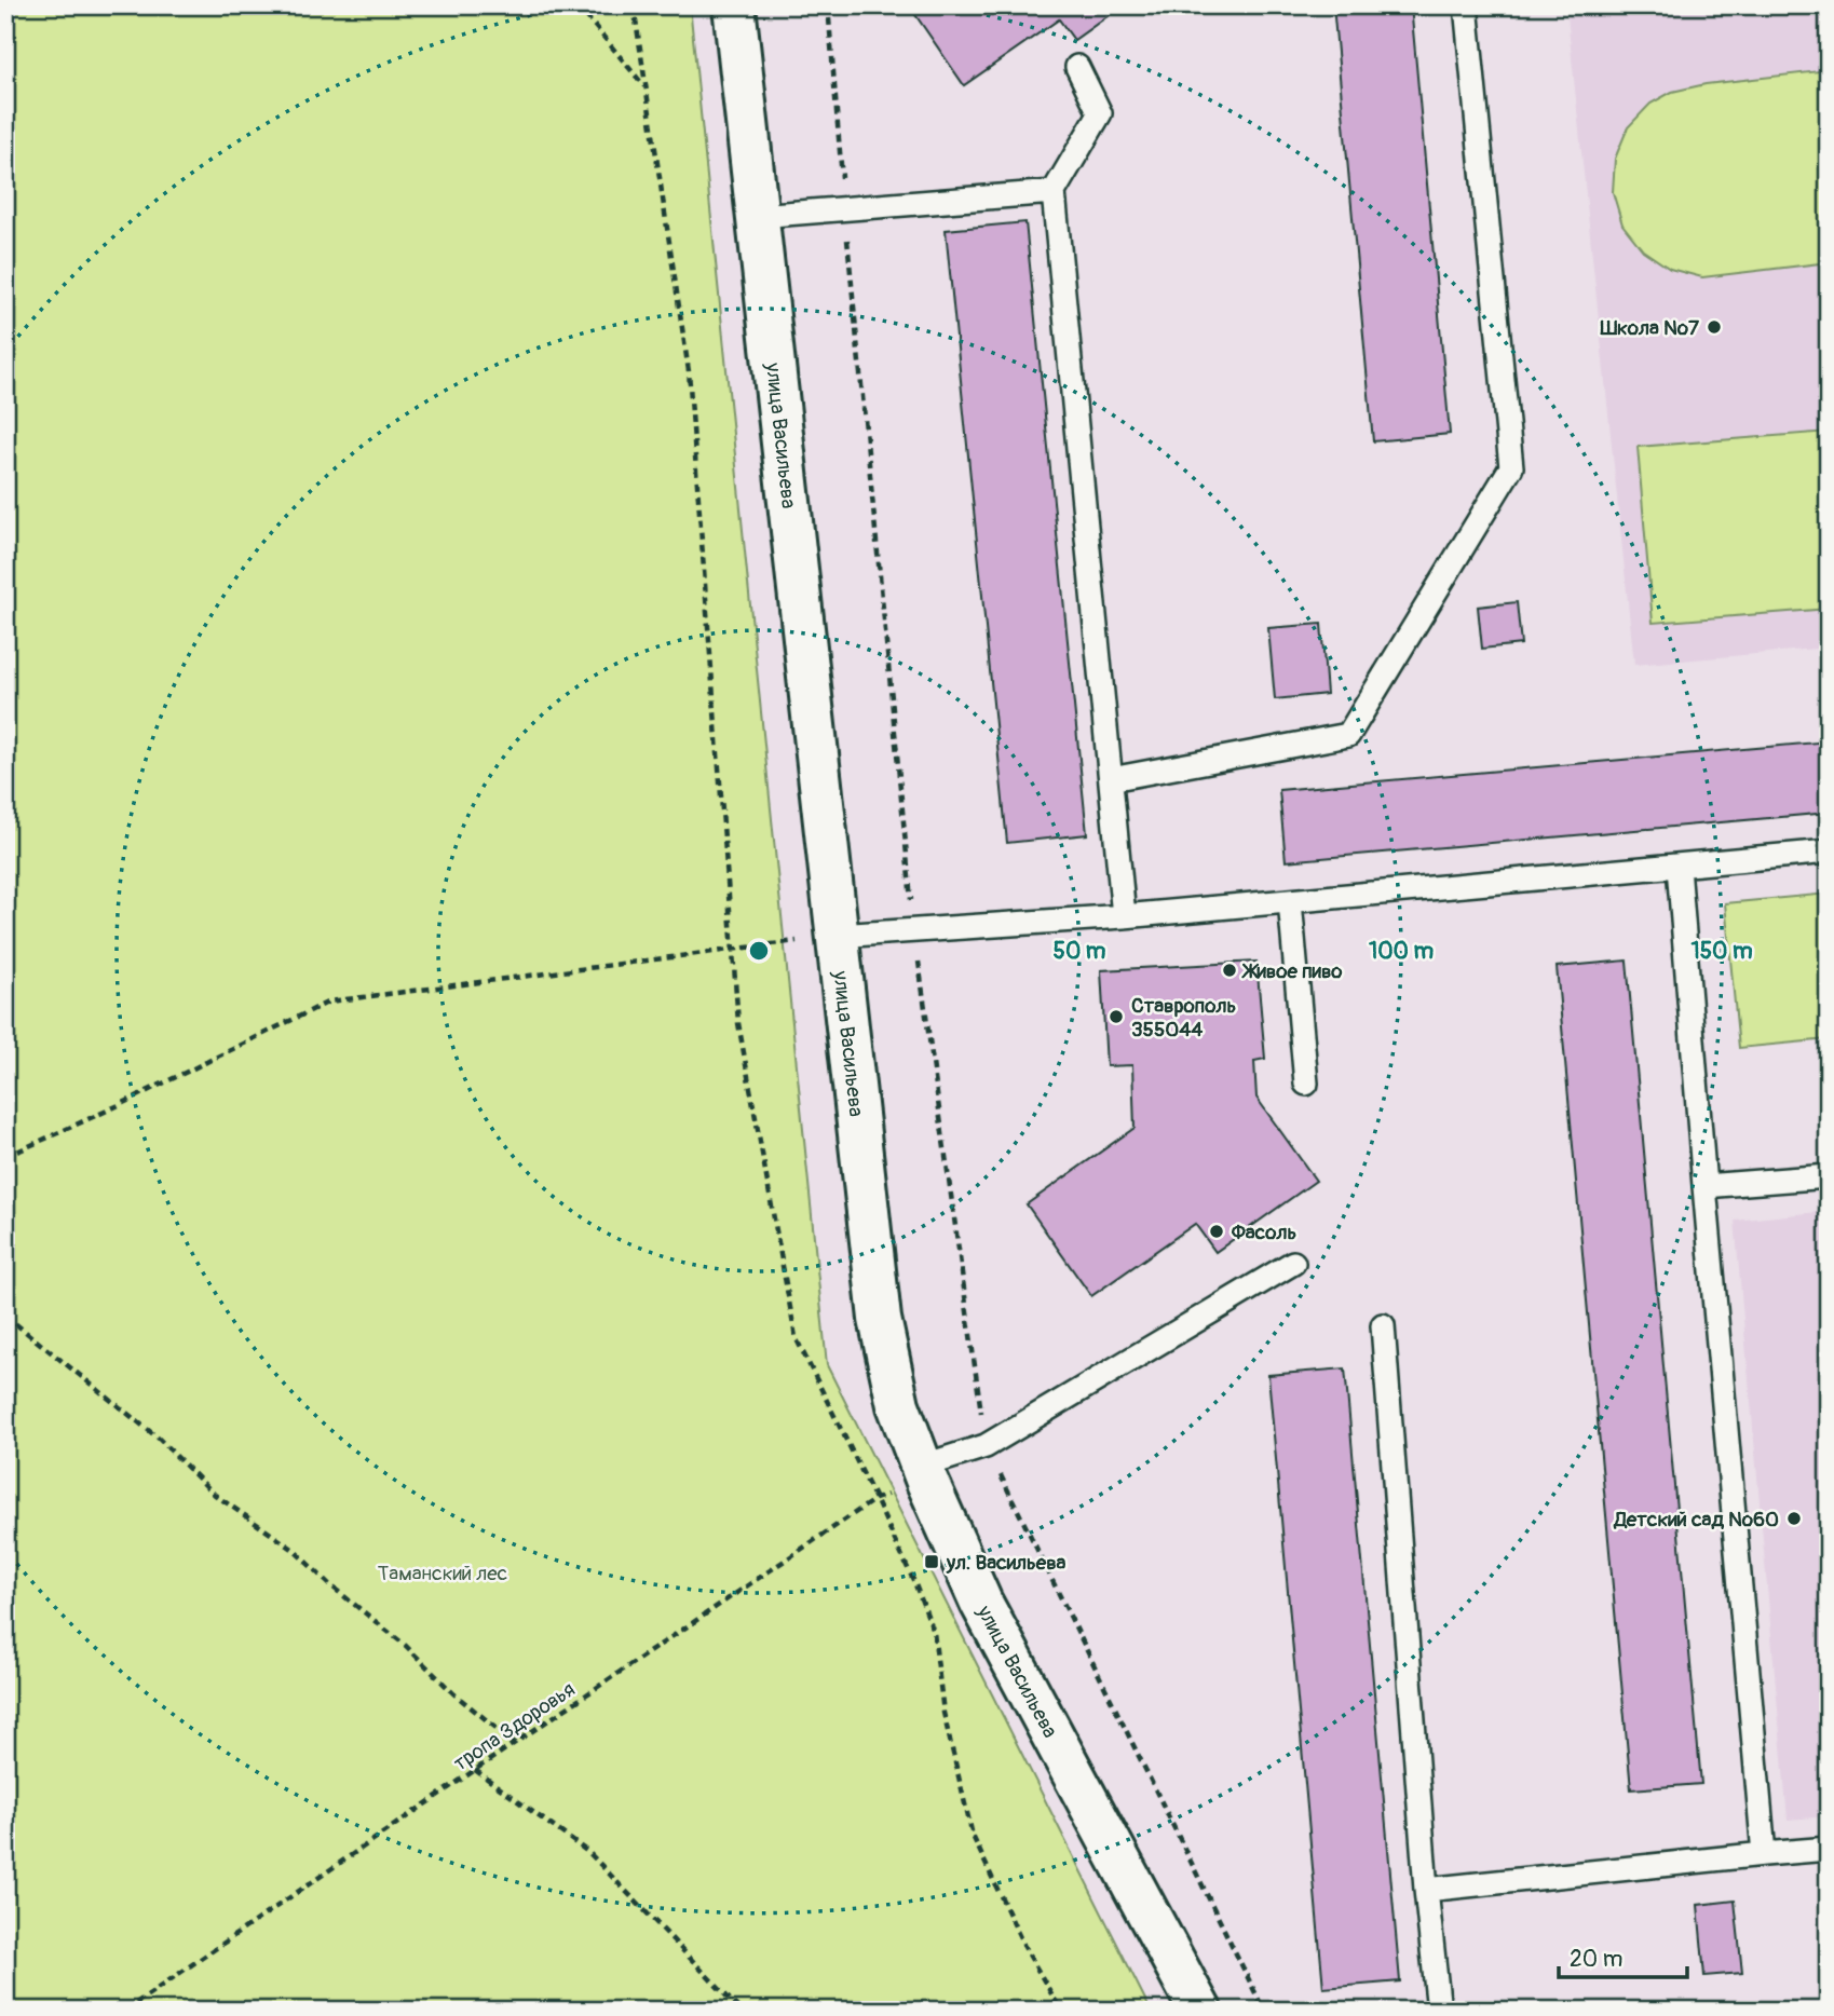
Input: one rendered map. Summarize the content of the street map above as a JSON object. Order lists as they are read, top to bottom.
{
  "streets": {
    "street": ["улица Васильева"],
    "path": ["тропа Здоровья"]
  },
  "crossings": [
    ["улица Васильева", "тропа Здоровья"]
  ],
  "parks": ["Таманский лес"],
  "places": {
    "other": [
      "Школа №7",
      "Живое пиво",
      "Ставрополь 355044",
      "Фасоль",
      "Детский сад №60"
    ],
    "transit": ["ул. Васильева"]
  },
  "scale_bar": "20 m",
  "rings": ["50 m", "100 m", "150 m"]
}
